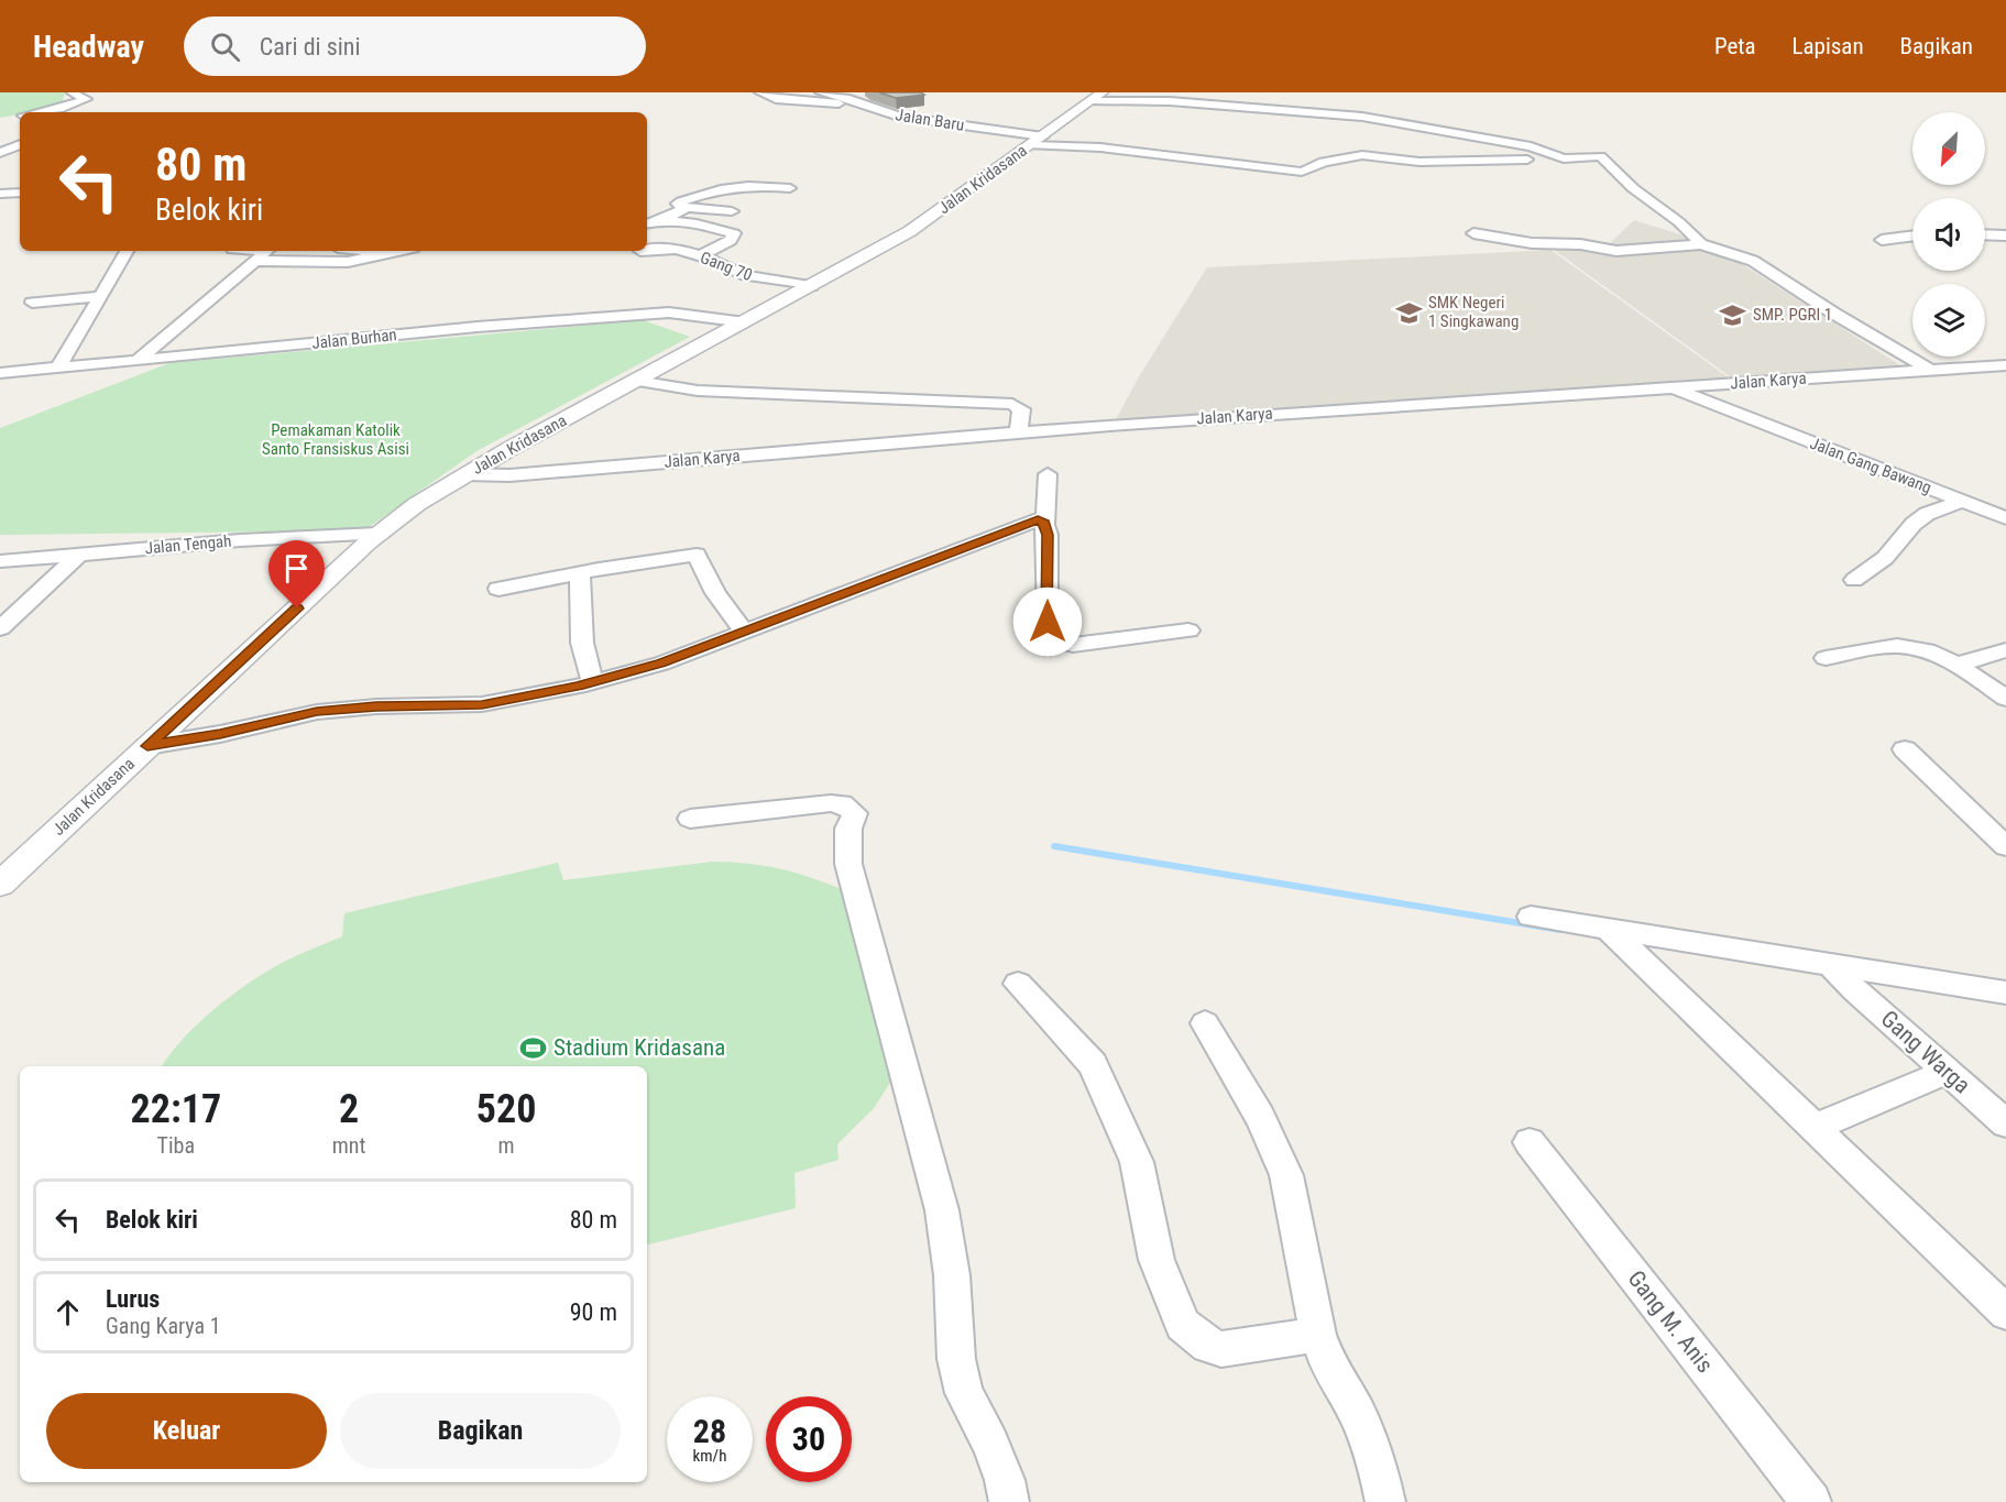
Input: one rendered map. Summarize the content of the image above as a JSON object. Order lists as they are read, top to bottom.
{
  "streets": {
    "street": [
      "Jalan Baru",
      "Jalan Kridasana",
      "Gang 70",
      "Jalan Burhan",
      "Jalan Karya",
      "Jalan Gang Bawang",
      "Jalan Tengah",
      "Gang Warga",
      "Gang M. Anis"
    ]
  },
  "crossings": [
    ["Jalan Baru", "Jalan Kridasana"],
    ["Jalan Kridasana", "Gang 70"],
    ["Jalan Kridasana", "Jalan Burhan"],
    ["Jalan Kridasana", "Jalan Karya"],
    ["Jalan Kridasana", "Jalan Tengah"],
    ["Jalan Karya", "Jalan Gang Bawang"]
  ],
  "parks": ["Pemakaman Katolik Santo Fransiskus Asisi"],
  "places": {
    "school or university": ["SMK Negeri 1 Singkawang", "SMP. PGRI 1"],
    "sports": ["Stadium Kridasana"]
  },
  "north": "bottom left",
  "page": {
    "header": "Headway",
    "search": "Cari di sini",
    "nav": ["Peta", "Lapisan", "Bagikan"],
    "turn": ["80 m", "Belok kiri"],
    "eta": [
      "22:17",
      "Tiba",
      "2",
      "mnt",
      "520",
      "m"
    ],
    "list": [
      {
        "name": "Belok kiri",
        "value": "80 m"
      },
      {
        "name": "Lurus",
        "note": "Gang Karya 1",
        "value": "90 m"
      }
    ],
    "buttons": ["Keluar", "Bagikan"],
    "speed": "28 km/h",
    "limit": "30"
  }
}
